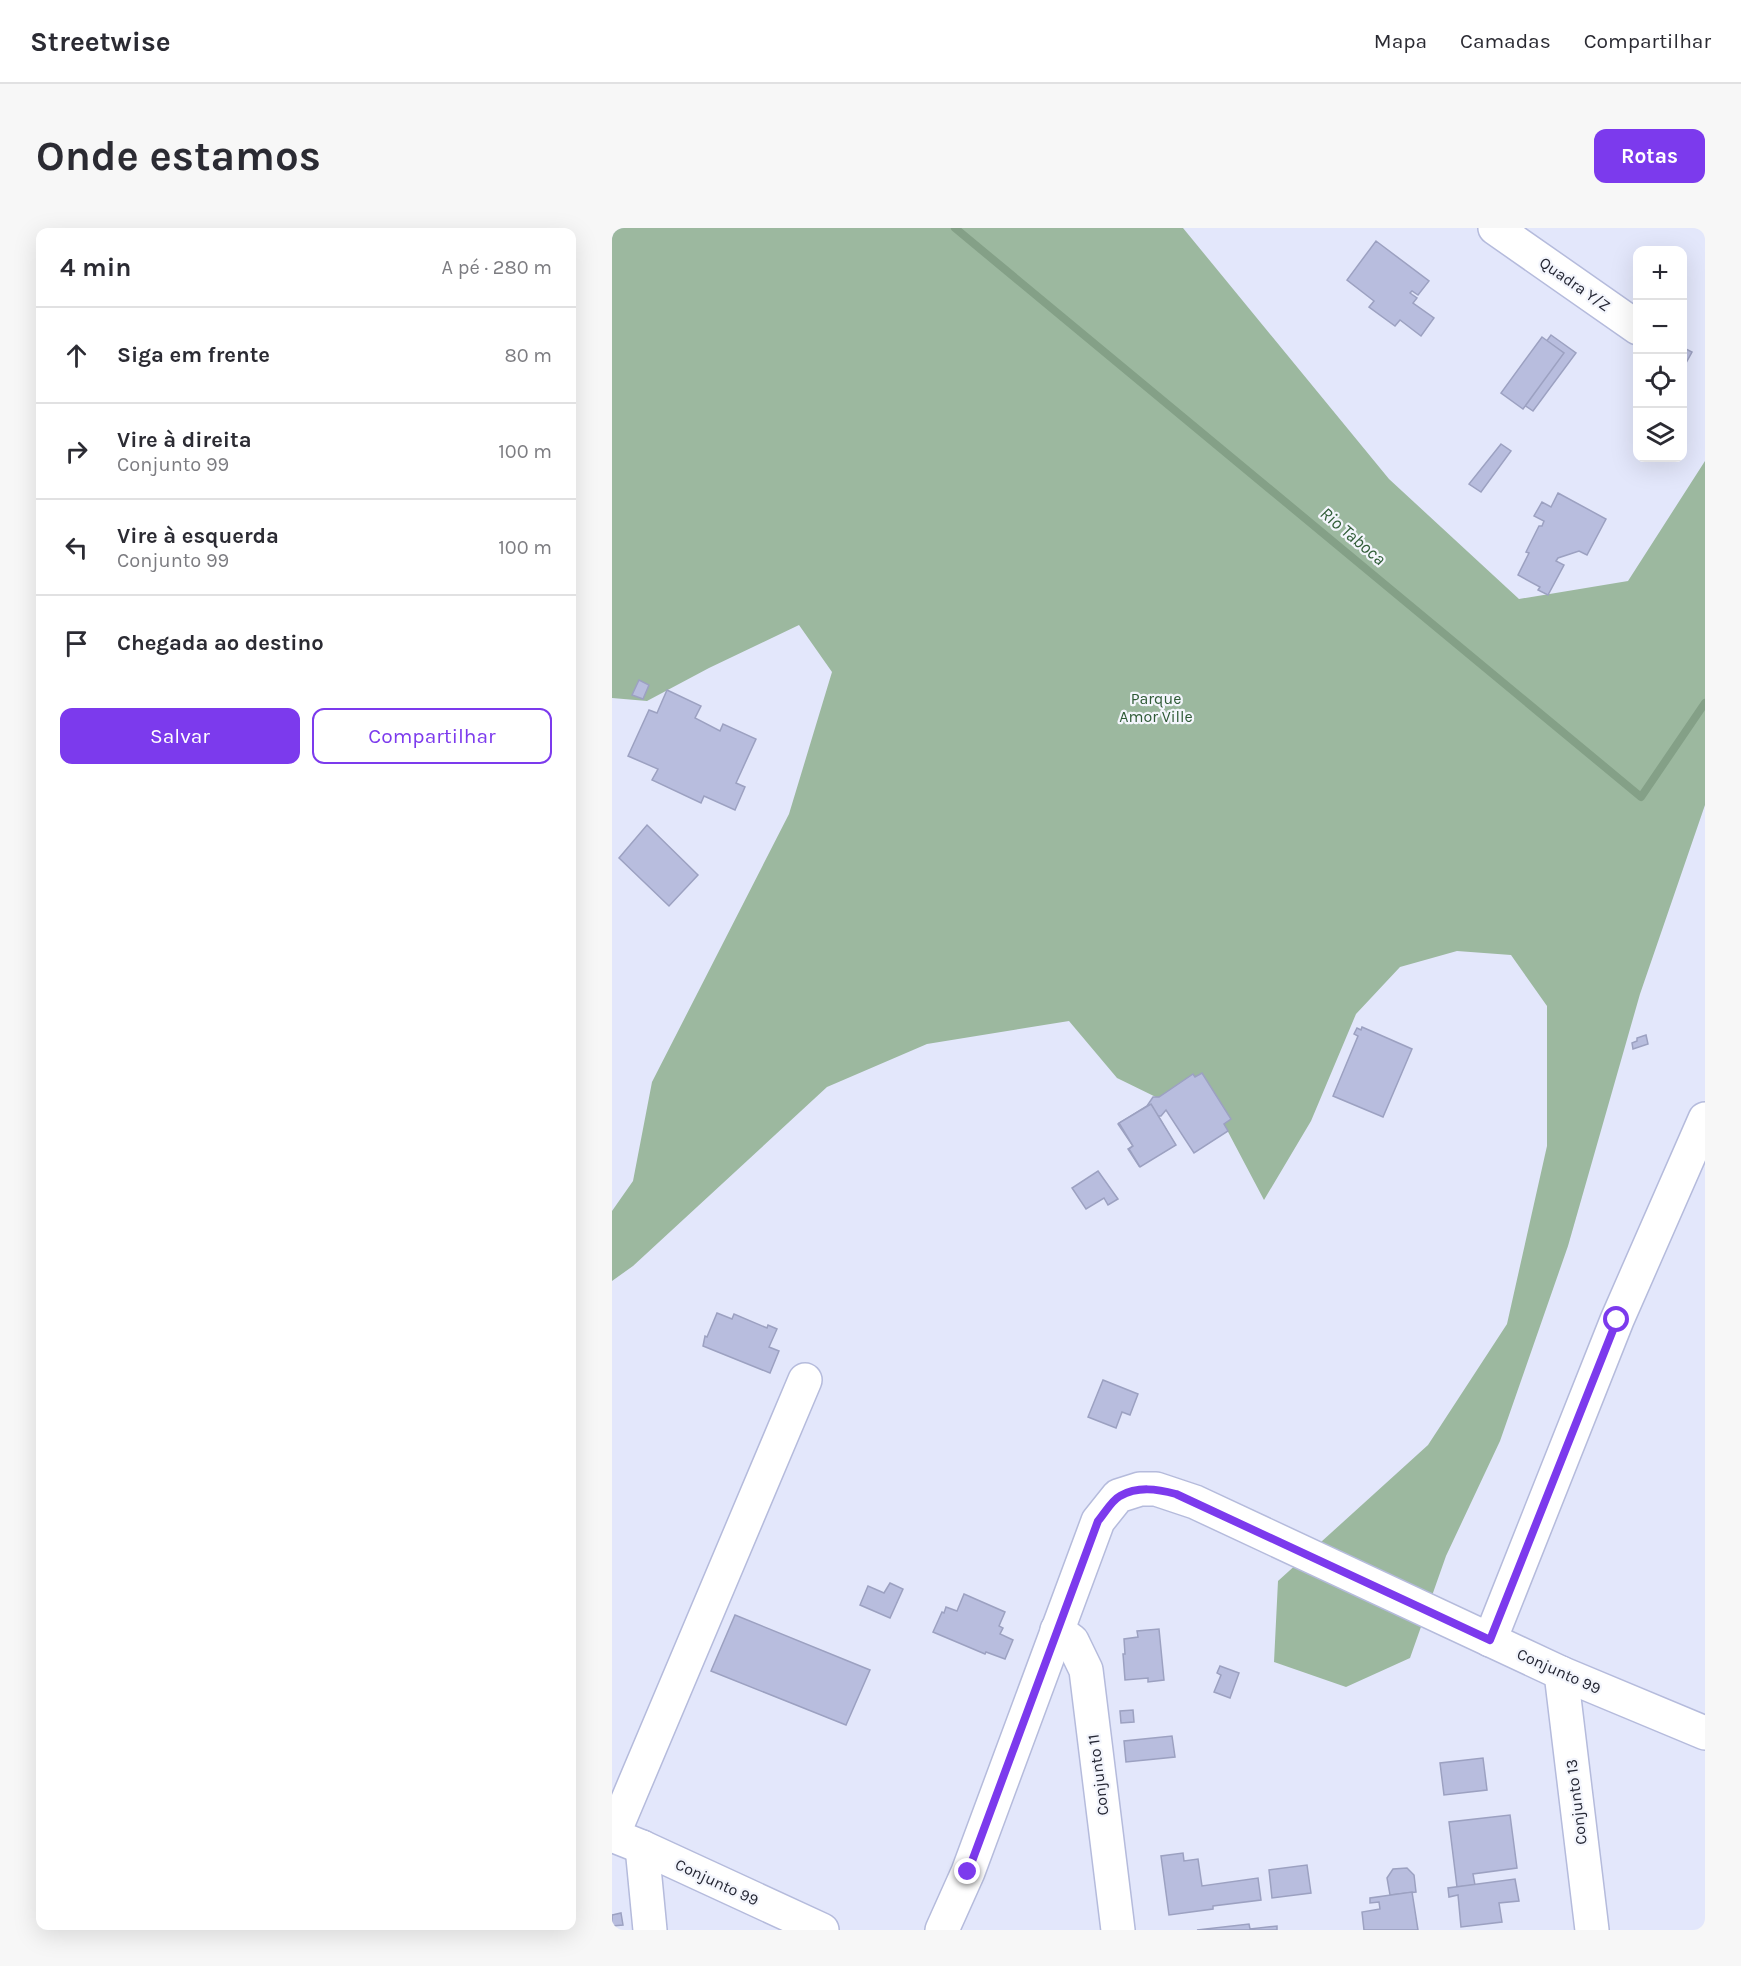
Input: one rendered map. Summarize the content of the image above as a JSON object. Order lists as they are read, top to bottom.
{
  "streets": {
    "street": [
      "Quadra Y/Z",
      "Conjunto 99",
      "Conjunto 11",
      "Conjunto 13"
    ]
  },
  "crossings": [
    ["Conjunto 99", "Conjunto 11"],
    ["Conjunto 99", "Conjunto 13"]
  ],
  "water": ["Rio Taboca"],
  "parks": ["Parque Amor Ville"],
  "page": {
    "header": "Streetwise",
    "nav": ["Mapa", "Camadas", "Compartilhar"],
    "buttons": [
      "Rotas",
      ["Salvar", "Compartilhar"]
    ],
    "title": "Onde estamos",
    "heading": ["4 min", "A pé · 280 m"],
    "map_buttons": ["+", "−"],
    "list": [
      ["Siga em frente", "80 m"],
      ["Vire à direita", "Conjunto 99", "100 m"],
      ["Vire à esquerda", "Conjunto 99", "100 m"],
      "Chegada ao destino"
    ]
  }
}
